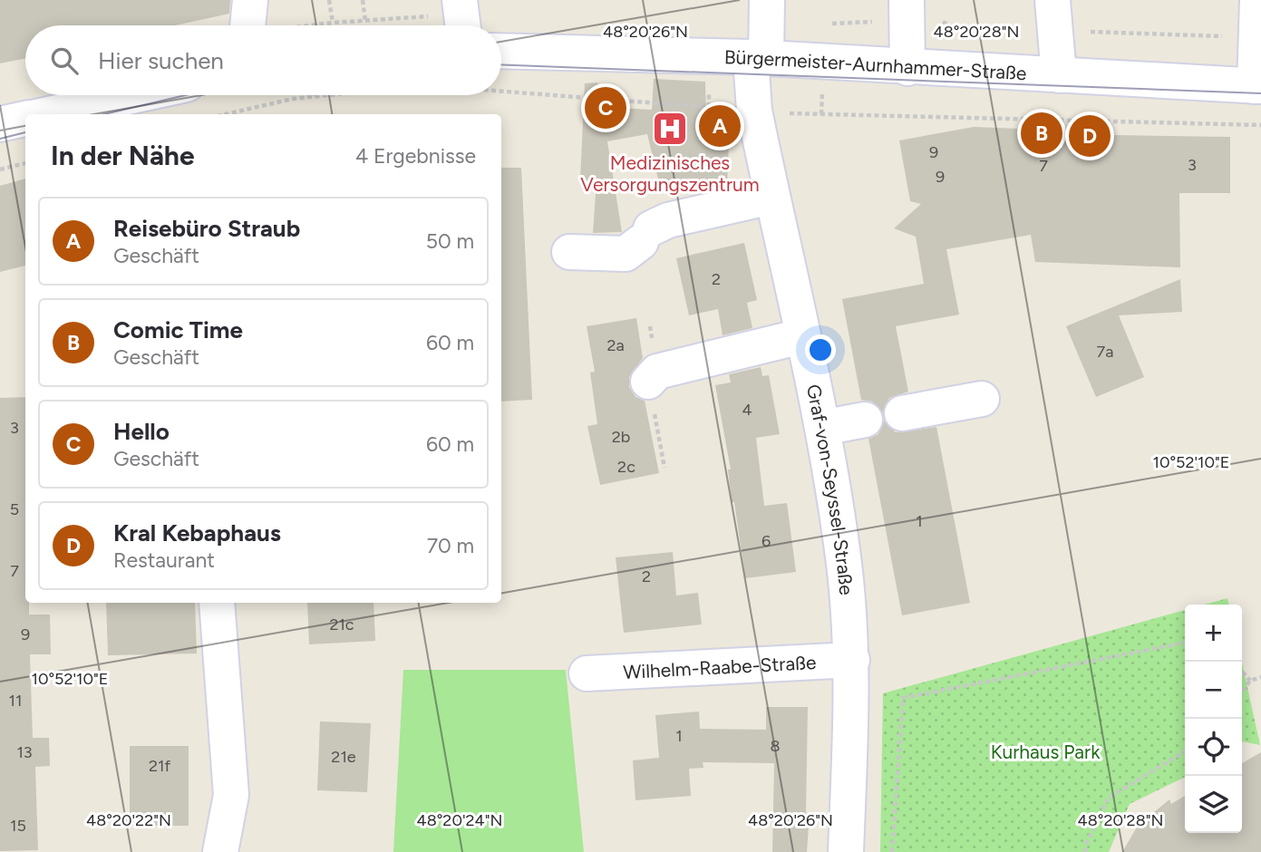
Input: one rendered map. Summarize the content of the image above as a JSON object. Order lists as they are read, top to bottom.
{
  "streets": {
    "street": ["Bürgermeister-Aurnhammer-Straße", "Graf-von-Seyssel-Straße", "Wilhelm-Raabe-Straße"]
  },
  "crossings": [
    ["Bürgermeister-Aurnhammer-Straße", "Graf-von-Seyssel-Straße"],
    ["Graf-von-Seyssel-Straße", "Wilhelm-Raabe-Straße"]
  ],
  "parks": ["Kurhaus Park"],
  "places": {
    "hospital": ["Medizinisches Versorgungszentrum"]
  },
  "house_numbers": [
    "9",
    "3",
    "7",
    "9",
    "2",
    "2a",
    "7a",
    "4",
    "3",
    "2b",
    "2c",
    "5",
    "1",
    "6",
    "7",
    "2",
    "21c",
    "9",
    "11",
    "1",
    "8",
    "13",
    "21e",
    "21f",
    "15"
  ],
  "page": {
    "search": "Hier suchen",
    "pins": [
      "C",
      "A",
      "B",
      "D"
    ],
    "heading": ["In der Nähe", "4 Ergebnisse"],
    "list": [
      {
        "mark": "A",
        "name": "Reisebüro Straub",
        "note": "Geschäft",
        "value": "50 m"
      },
      {
        "mark": "B",
        "name": "Comic Time",
        "note": "Geschäft",
        "value": "60 m"
      },
      {
        "mark": "C",
        "name": "Hello",
        "note": "Geschäft",
        "value": "60 m"
      },
      {
        "mark": "D",
        "name": "Kral Kebaphaus",
        "note": "Restaurant",
        "value": "70 m"
      }
    ],
    "map_buttons": ["+", "−"]
  },
  "coordinates": [
    "48°20'26\"N",
    "48°20'28\"N",
    "10°52'10\"E",
    "48°20'22\"N",
    "48°20'24\"N"
  ]
}
